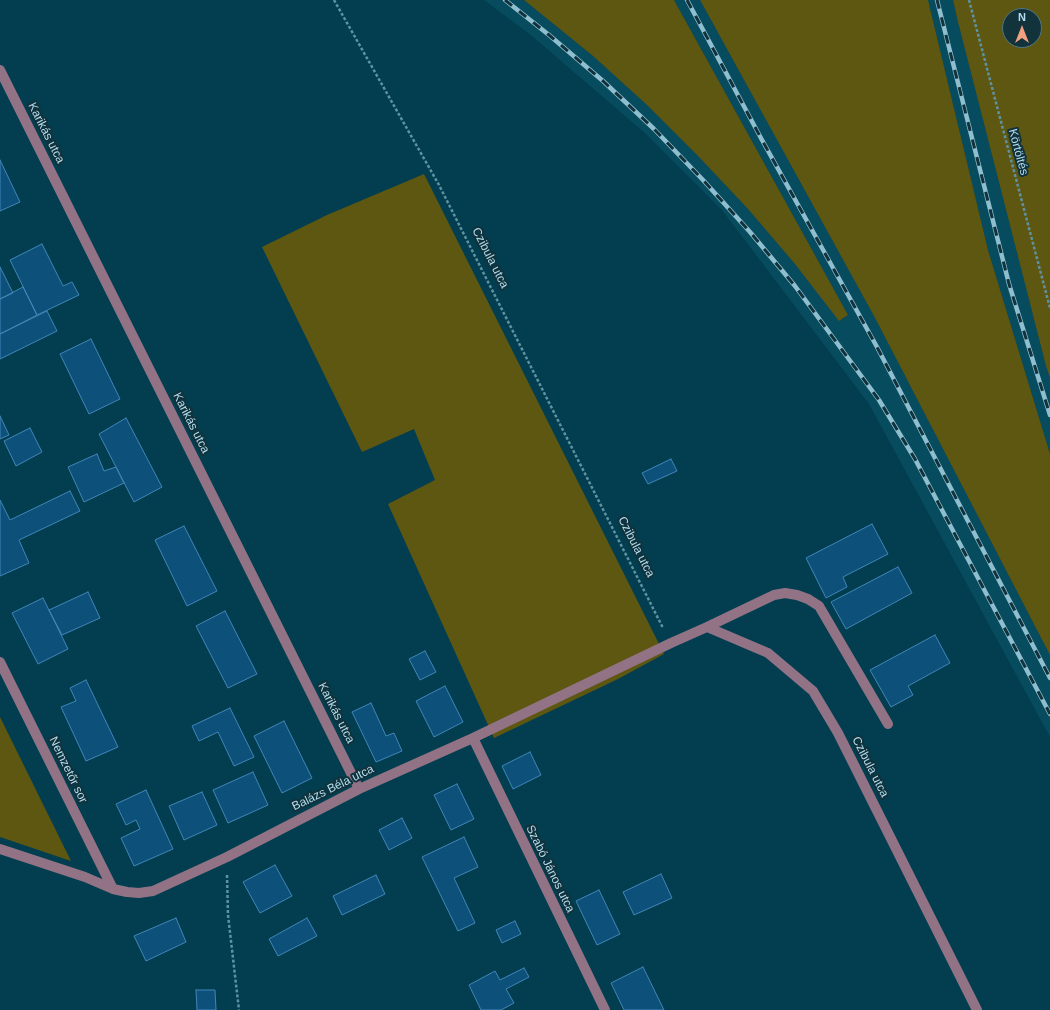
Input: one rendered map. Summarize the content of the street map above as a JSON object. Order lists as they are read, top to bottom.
{
  "streets": {
    "street": [
      "Karikás utca",
      "Czibula utca",
      "Nemzetőr sor",
      "Balázs Béla utca",
      "Szabó János utca"
    ],
    "path": ["Körtöltés"]
  },
  "crossings": [
    ["Karikás utca", "Balázs Béla utca"],
    ["Czibula utca", "Balázs Béla utca"],
    ["Nemzetőr sor", "Balázs Béla utca"],
    ["Balázs Béla utca", "Szabó János utca"]
  ],
  "north": "top"
}
